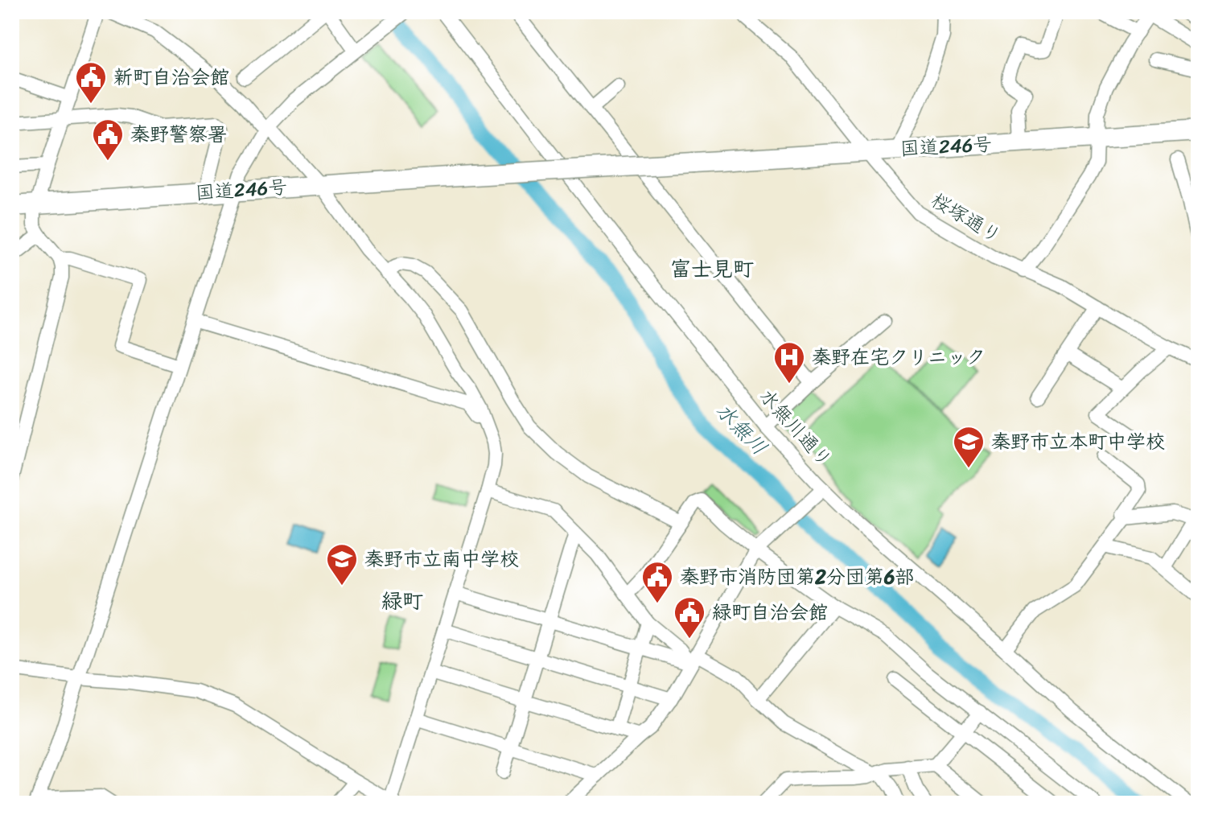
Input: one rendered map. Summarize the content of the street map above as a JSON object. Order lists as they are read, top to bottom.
{
  "streets": {
    "highway": ["国道246号"],
    "street": ["桜塚通り", "水無川通り"]
  },
  "crossings": [
    ["国道246号", "桜塚通り"]
  ],
  "districts": ["富士見町", "緑町"],
  "water": ["水無川"],
  "places": {
    "public building": [
      "新町自治会館",
      "秦野警察署",
      "秦野市消防団第2分団第6部",
      "緑町自治会館"
    ],
    "hospital": ["秦野在宅クリニック"],
    "school or university": ["秦野市立本町中学校", "秦野市立南中学校"]
  }
}
